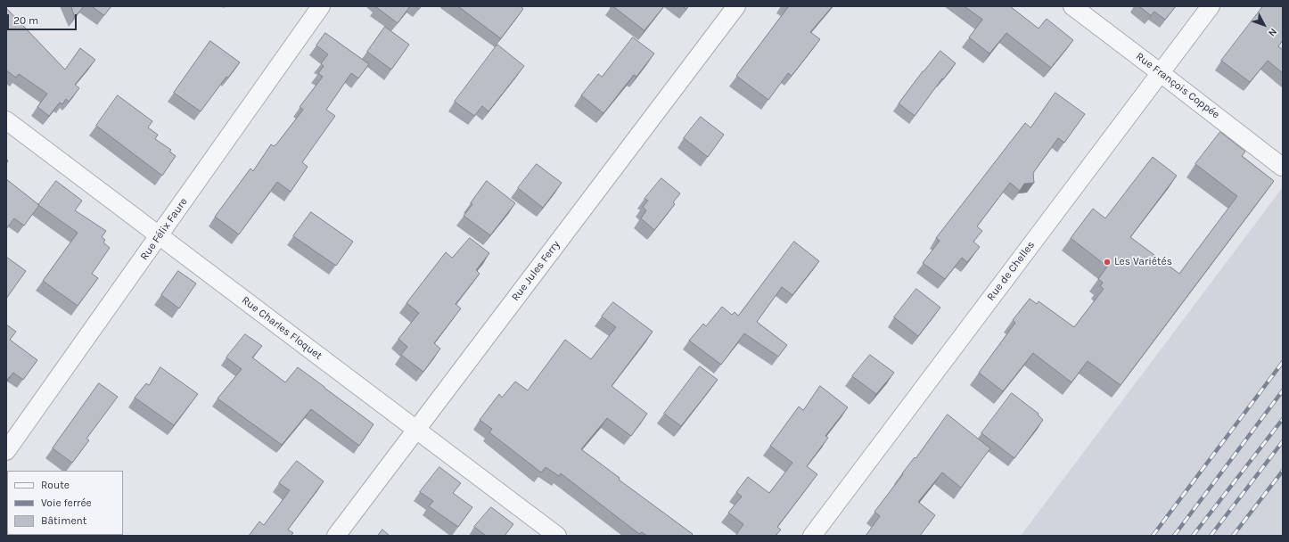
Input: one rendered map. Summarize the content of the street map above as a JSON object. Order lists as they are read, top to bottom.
{
  "streets": {
    "street": [
      "Rue François Coppée",
      "Rue Félix Faure",
      "Rue Jules Ferry",
      "Rue de Chelles",
      "Rue Charles Floquet"
    ]
  },
  "crossings": [
    ["Rue François Coppée", "Rue de Chelles"],
    ["Rue Félix Faure", "Rue Charles Floquet"],
    ["Rue Jules Ferry", "Rue Charles Floquet"]
  ],
  "places": ["Les Variétés"],
  "legend": ["Route", "Voie ferrée", "Bâtiment"],
  "scale_bar": "20 m",
  "north": "bottom right"
}
